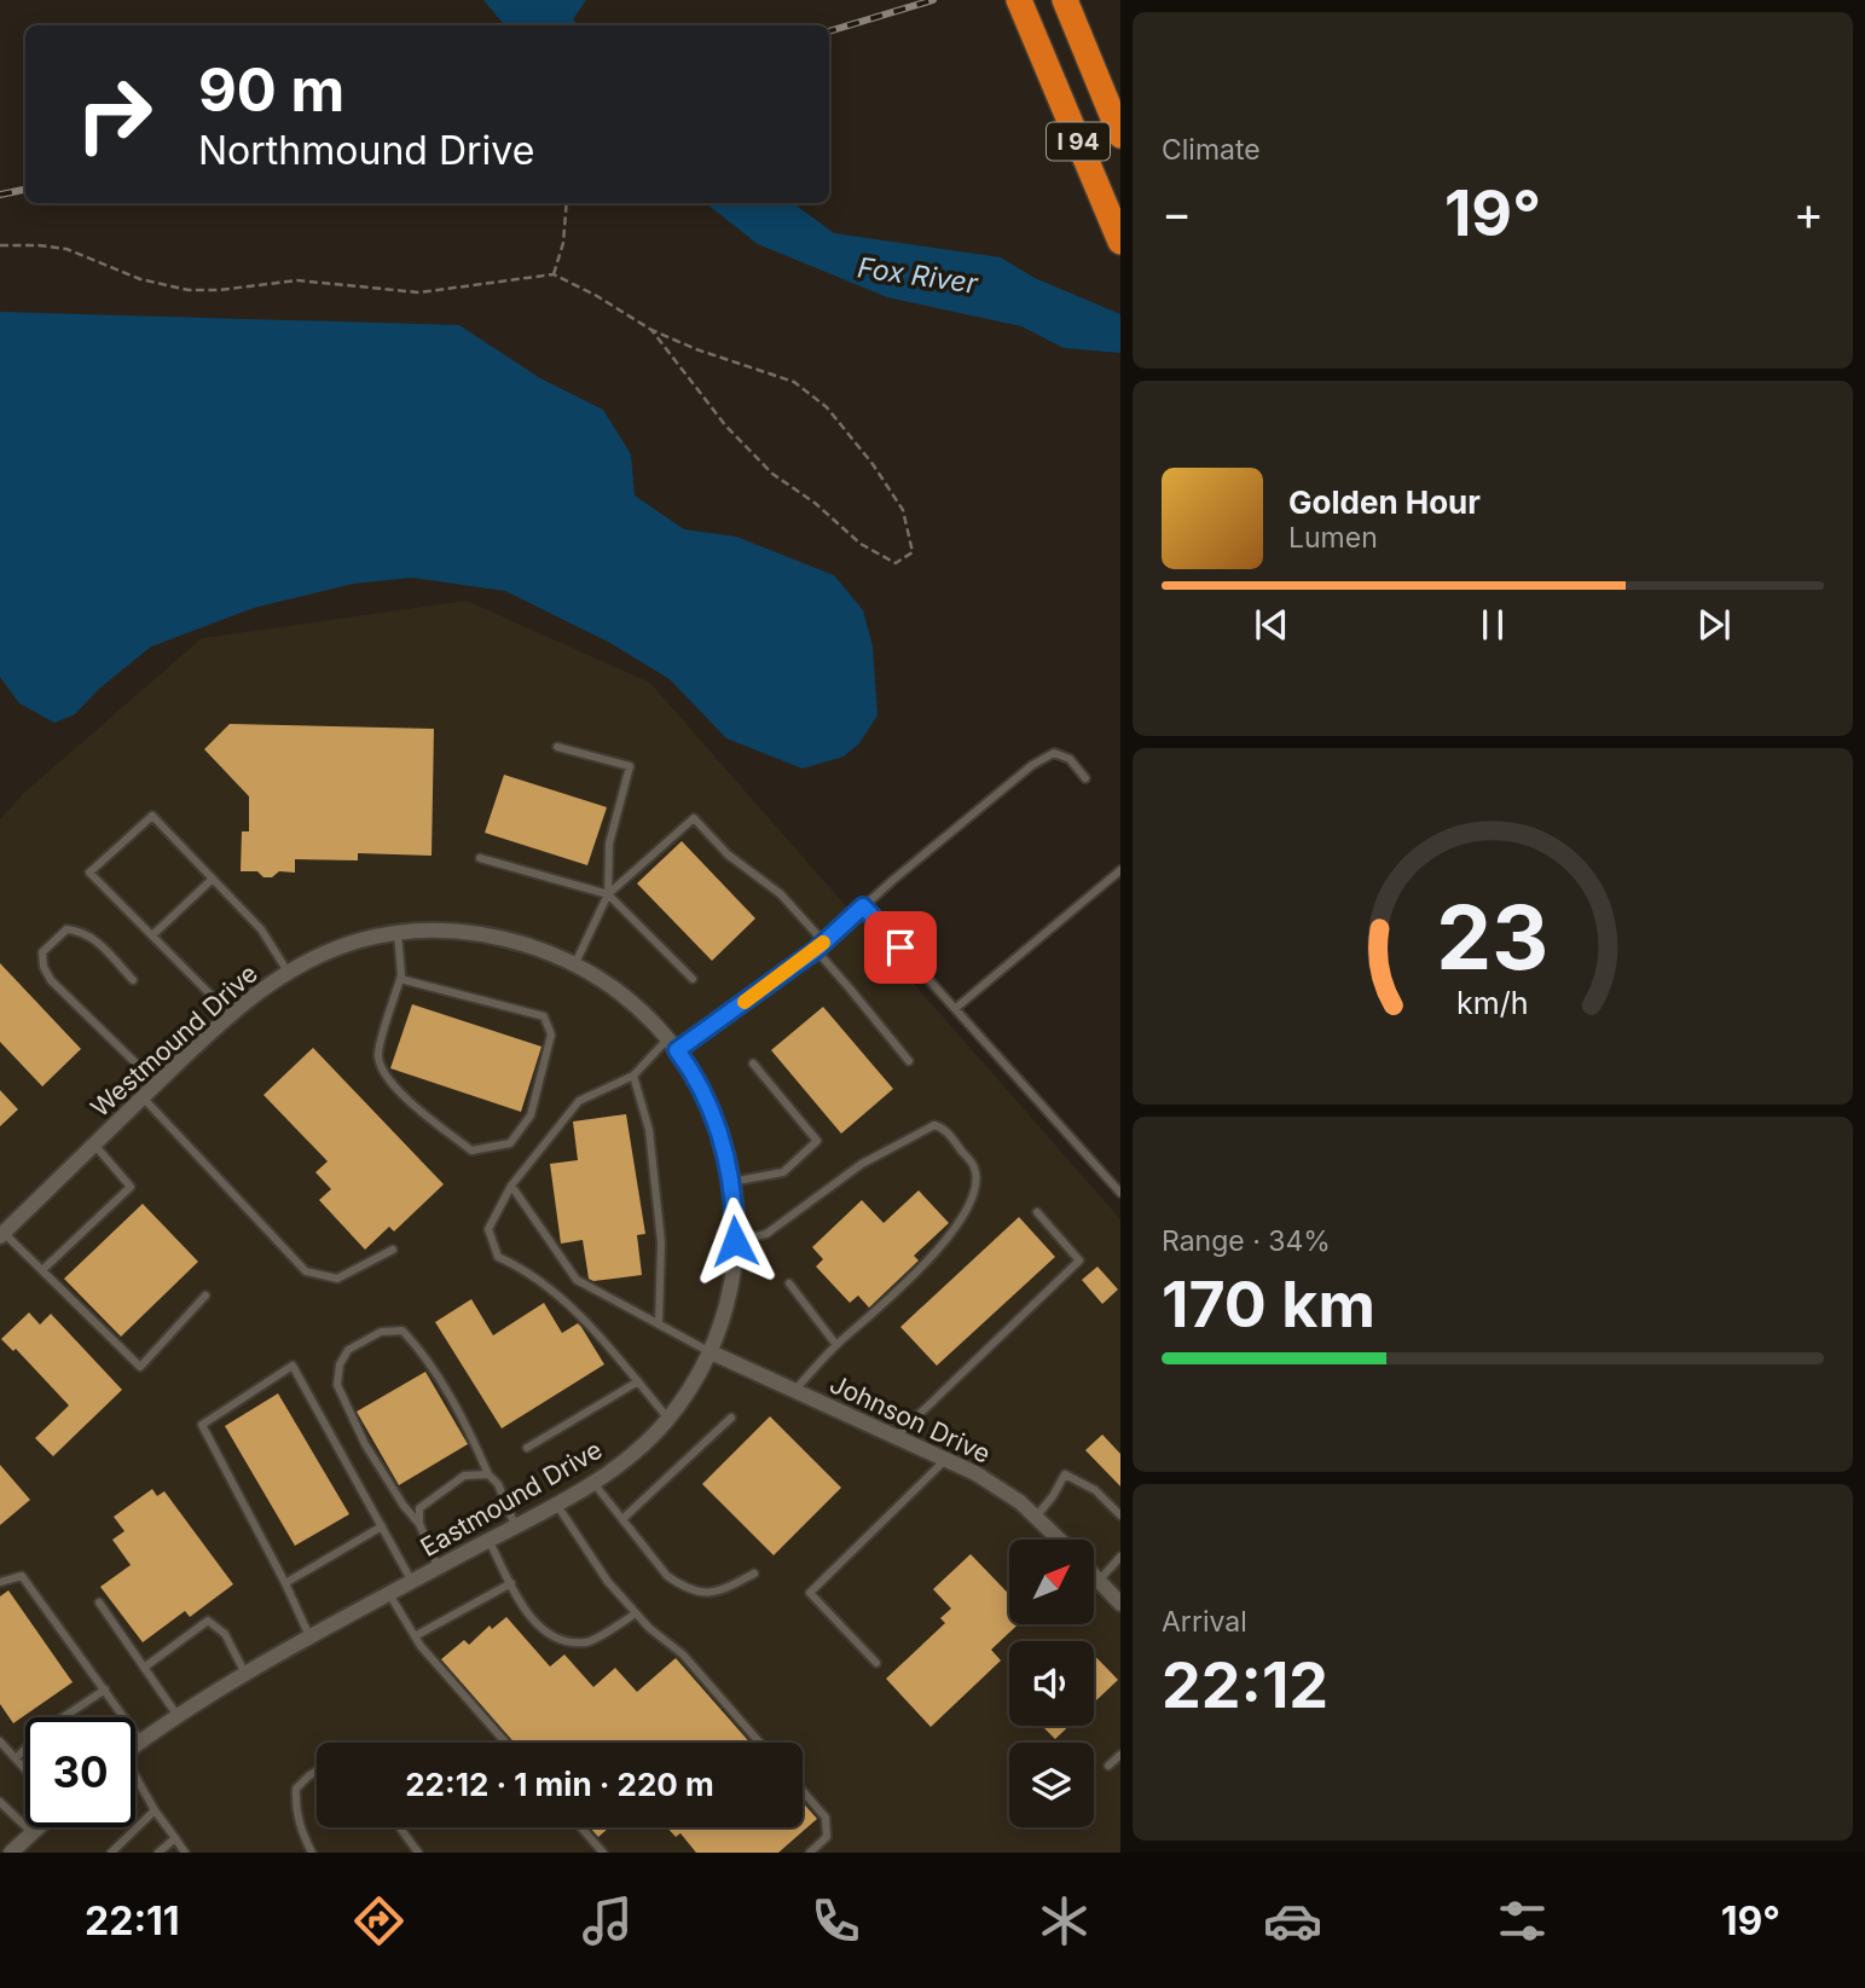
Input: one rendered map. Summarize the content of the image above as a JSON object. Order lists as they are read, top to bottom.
{
  "streets": {
    "highway": ["I 94"],
    "street": ["Westmound Drive", "Johnson Drive", "Eastmound Drive"]
  },
  "crossings": [
    ["Westmound Drive", "Eastmound Drive"],
    ["Johnson Drive", "Eastmound Drive"]
  ],
  "water": ["Fox River"],
  "north": "top right",
  "page": {
    "tile": [
      "Climate",
      ["Range · 34%", "170 km"],
      ["Arrival", "22:12"]
    ],
    "turn": ["90 m", "Northmound Drive"],
    "heat": ["−", "19°", "+"],
    "song": ["Golden Hour", "Lumen"],
    "limit": "30",
    "trip": "22:12 · 1 min · 220 m",
    "tabs": ["22:11", "19°"],
    "gauge": ["23", "km/h"]
  }
}
